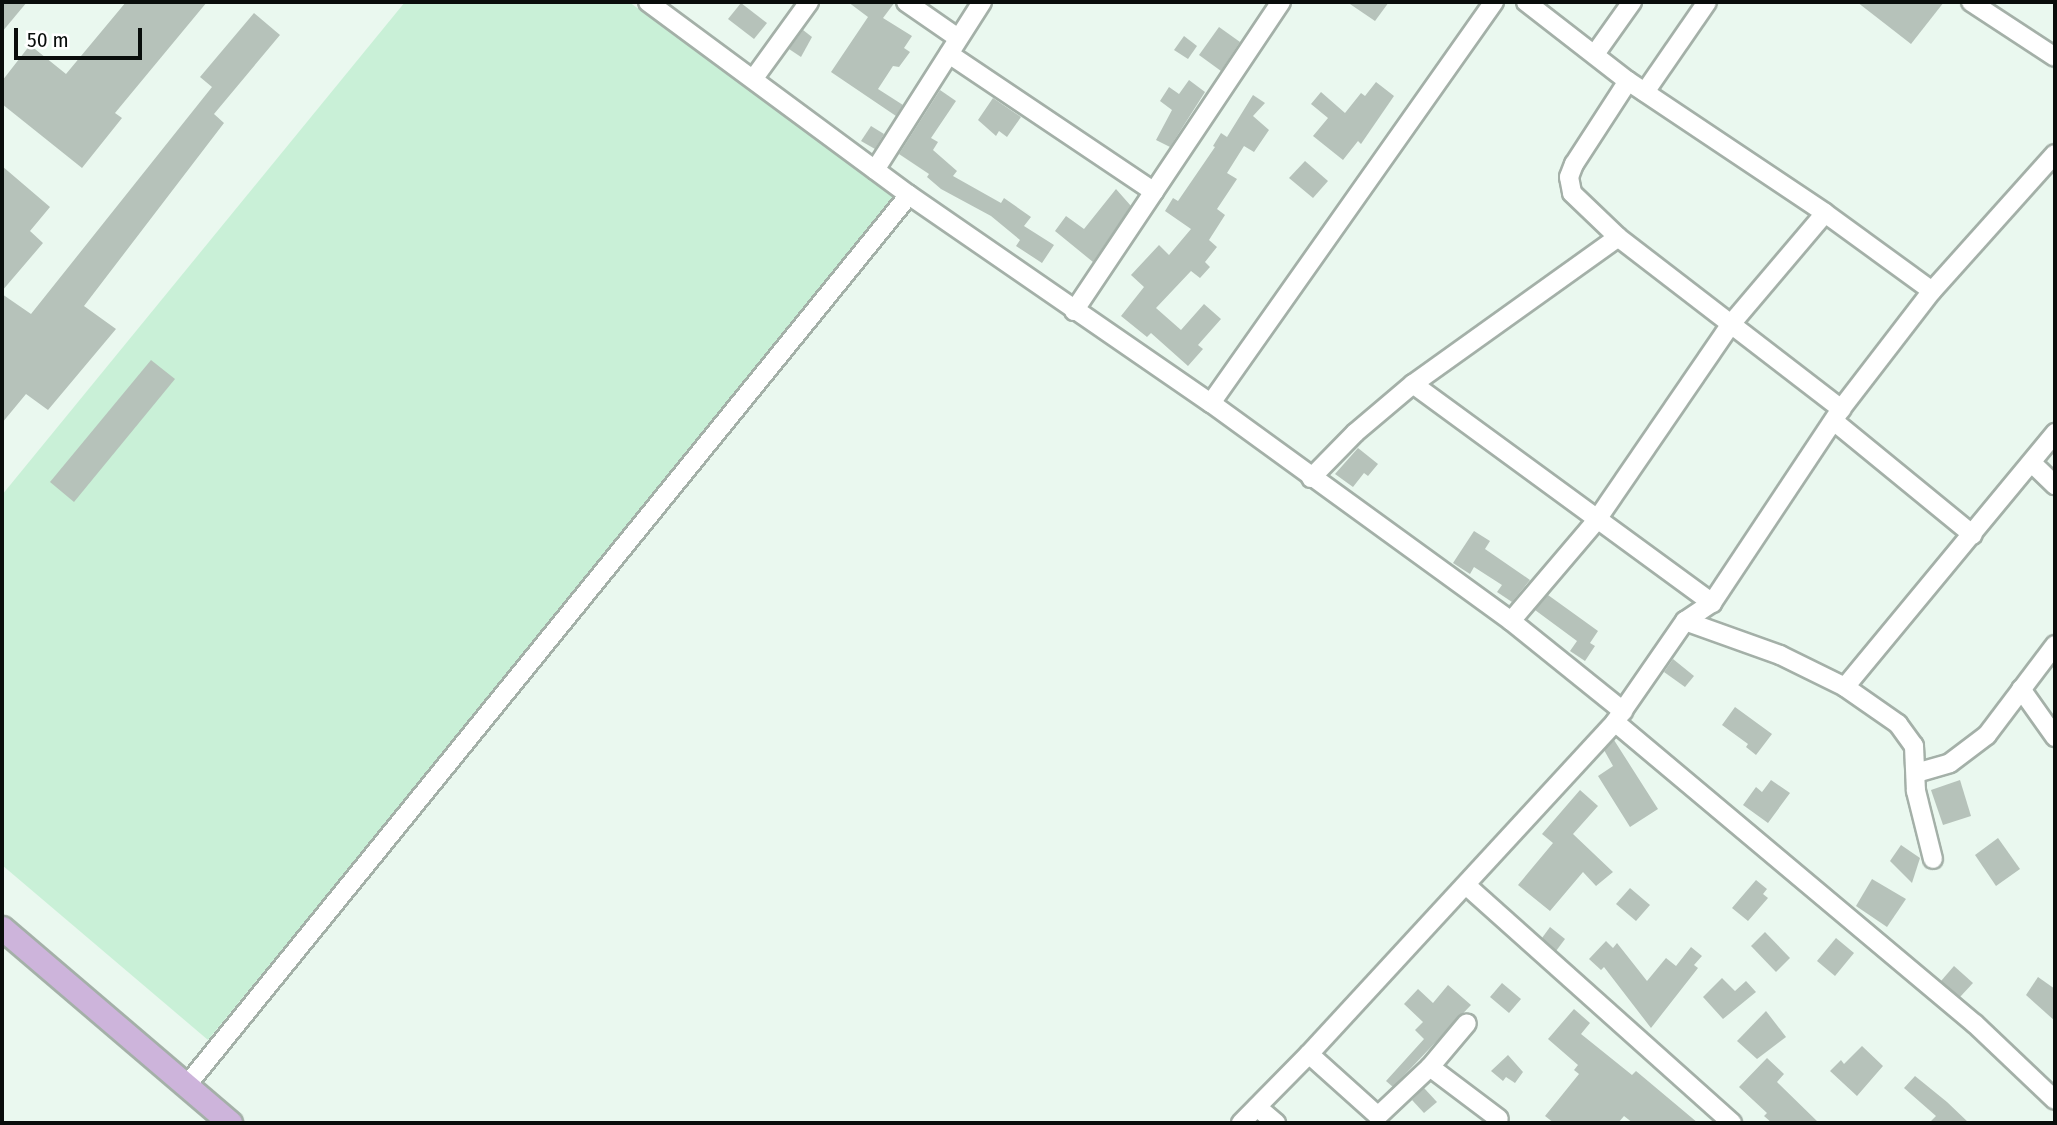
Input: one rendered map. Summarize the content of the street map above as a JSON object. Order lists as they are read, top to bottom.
{
  "scale_bar": "50 m"
}
